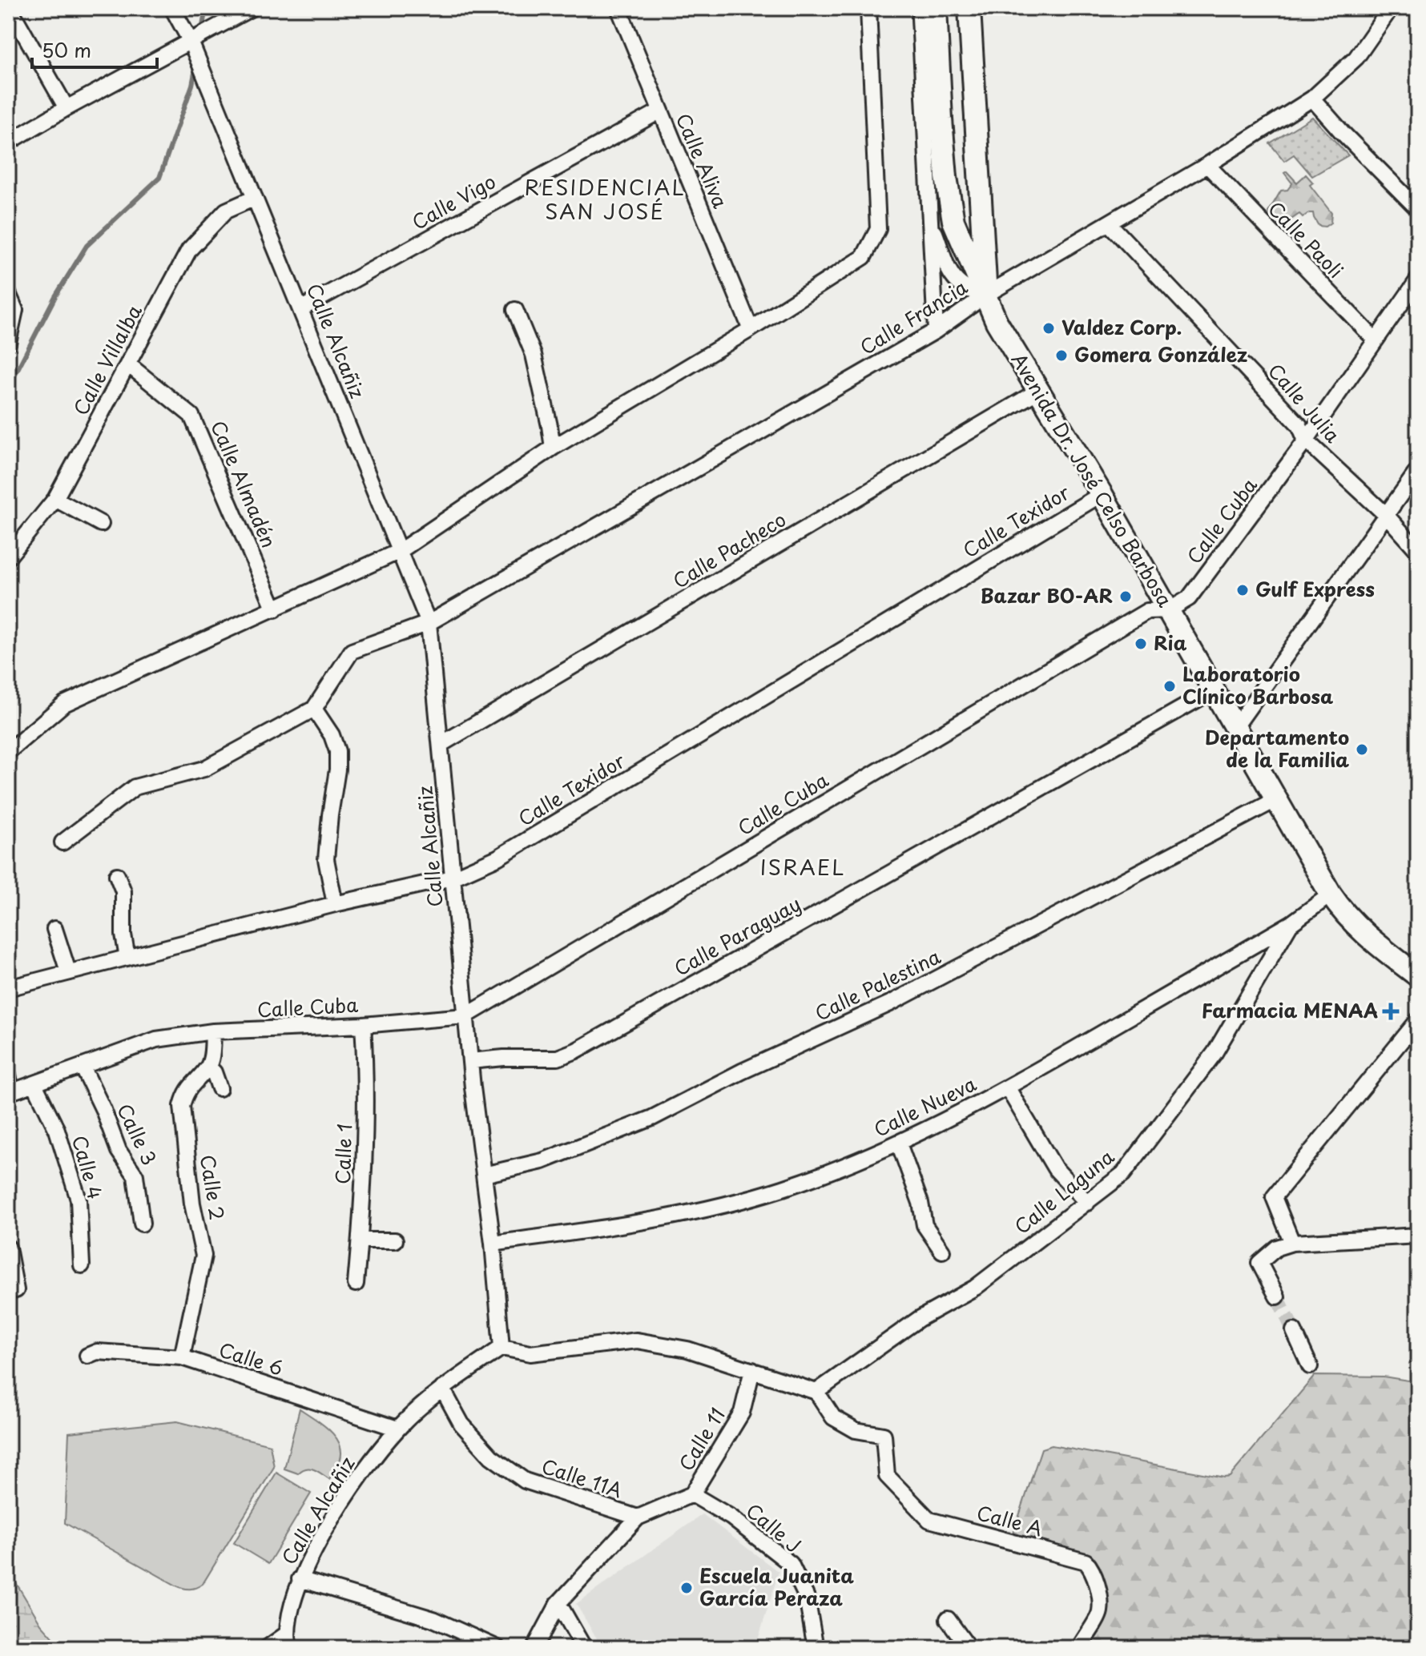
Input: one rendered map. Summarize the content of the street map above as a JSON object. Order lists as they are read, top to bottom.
{
  "streets": {
    "main road": ["Avenida Dr. José Celso Barbosa"],
    "street": [
      "Calle Aliva",
      "Calle Vigo",
      "Calle Paoli",
      "Calle Francia",
      "Calle Alcañiz",
      "Calle Villalba",
      "Calle Julia",
      "Calle Almadén",
      "Calle Cuba",
      "Calle Texidor",
      "Calle Pacheco",
      "Calle Paraguay",
      "Calle Palestina",
      "Calle Nueva",
      "Calle 3",
      "Calle 1",
      "Calle 4",
      "Calle 2",
      "Calle Laguna",
      "Calle 6",
      "Calle 11",
      "Calle 11A",
      "Calle A",
      "Calle J"
    ]
  },
  "crossings": [
    ["Calle Aliva", "Calle Vigo"],
    ["Calle Vigo", "Calle Alcañiz"],
    ["Calle Paoli", "Calle Francia"],
    ["Calle Paoli", "Calle Cuba"],
    ["Calle Francia", "Calle Alcañiz"],
    ["Calle Francia", "Calle Julia"],
    ["Calle Francia", "Avenida Dr. José Celso Barbosa"],
    ["Calle Alcañiz", "Calle Villalba"],
    ["Calle Alcañiz", "Calle Cuba"],
    ["Calle Alcañiz", "Calle Texidor"],
    ["Calle Alcañiz", "Calle Pacheco"],
    ["Calle Alcañiz", "Calle Paraguay"],
    ["Calle Alcañiz", "Calle Palestina"],
    ["Calle Alcañiz", "Calle Nueva"],
    ["Calle Alcañiz", "Calle 6"],
    ["Calle Alcañiz", "Calle 11A"],
    ["Calle Villalba", "Calle Almadén"],
    ["Calle Julia", "Calle Cuba"],
    ["Avenida Dr. José Celso Barbosa", "Calle Cuba"],
    ["Avenida Dr. José Celso Barbosa", "Calle Texidor"],
    ["Avenida Dr. José Celso Barbosa", "Calle Pacheco"],
    ["Avenida Dr. José Celso Barbosa", "Calle Paraguay"],
    ["Avenida Dr. José Celso Barbosa", "Calle Palestina"],
    ["Avenida Dr. José Celso Barbosa", "Calle Nueva"],
    ["Calle Cuba", "Calle 3"],
    ["Calle Cuba", "Calle 1"],
    ["Calle Cuba", "Calle 4"],
    ["Calle Nueva", "Calle Laguna"],
    ["Calle 2", "Calle 6"],
    ["Calle Laguna", "Calle A"],
    ["Calle 11", "Calle 11A"],
    ["Calle 11", "Calle J"]
  ],
  "districts": ["RESIDENCIAL SAN JOSÉ", "ISRAEL"],
  "places": {
    "other": [
      "Valdez Corp.",
      "Gomera González",
      "Gulf Express",
      "Bazar BO-AR",
      "Ria",
      "Laboratorio Clínico Barbosa",
      "Departamento de la Familia",
      "Escuela Juanita García Peraza"
    ],
    "health": ["Farmacia MENAA"]
  },
  "scale_bar": "50 m"
}
